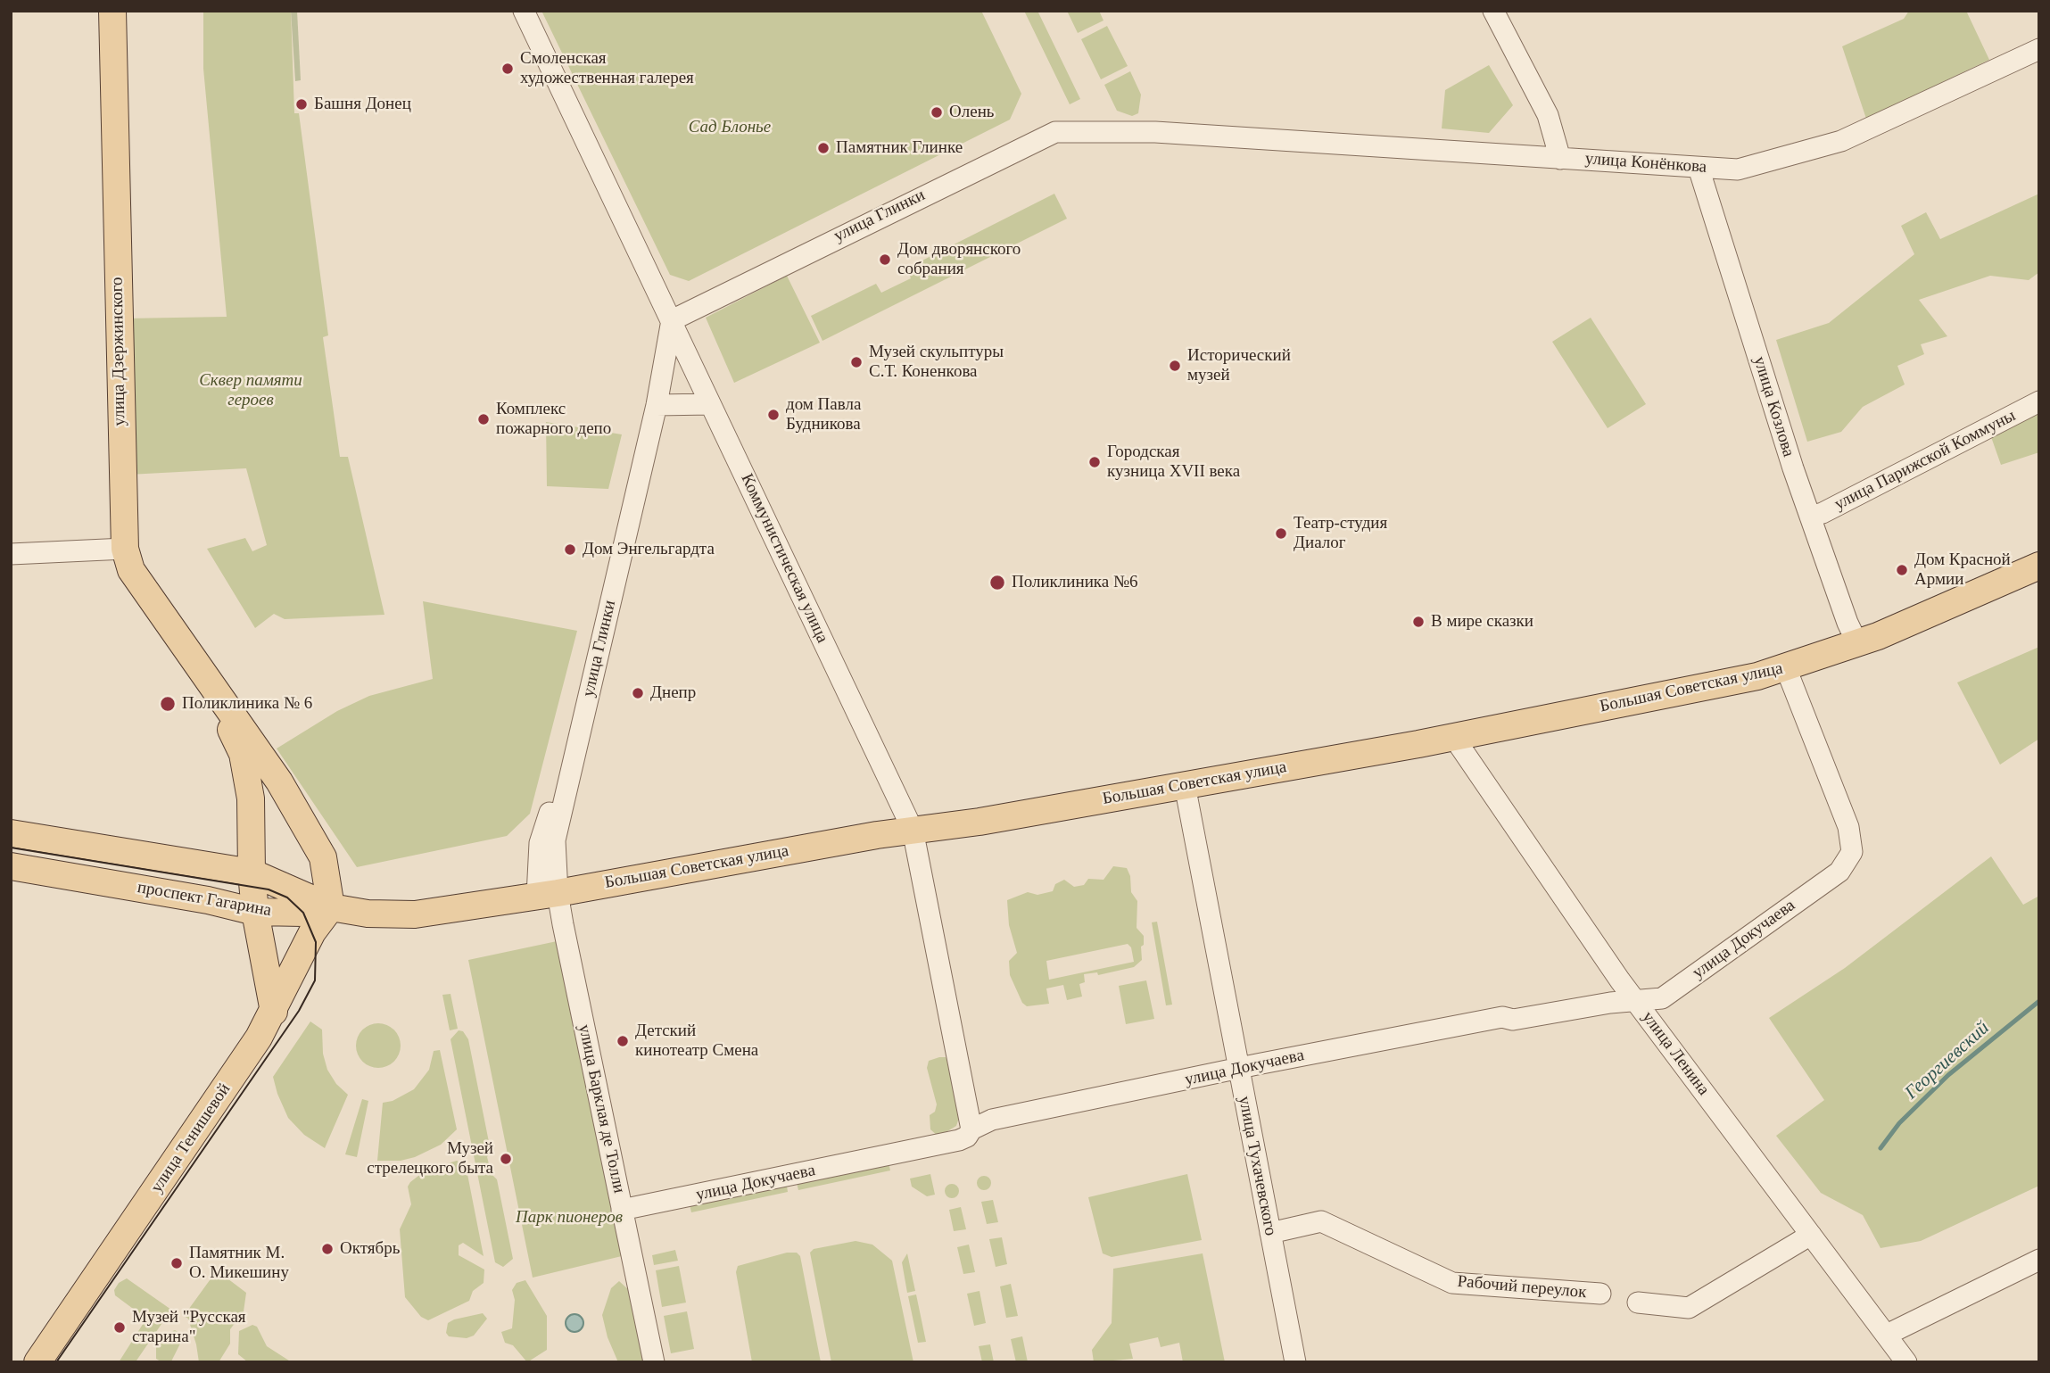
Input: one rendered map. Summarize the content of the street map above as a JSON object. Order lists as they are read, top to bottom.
{
  "streets": {
    "main road": [
      "улица Дзержинского",
      "Большая Советская улица",
      "проспект Гагарина",
      "улица Тенишевой"
    ],
    "street": [
      "улица Конёнкова",
      "улица Глинки",
      "улица Козлова",
      "улица Парижской Коммуны",
      "Коммунистическая улица",
      "улица Докучаева",
      "улица Ленина",
      "улица Барклая де Толли",
      "улица Тухачевского",
      "Рабочий переулок"
    ]
  },
  "crossings": [
    ["улица Конёнкова", "улица Глинки"],
    ["улица Конёнкова", "улица Козлова"],
    ["улица Глинки", "Коммунистическая улица"],
    ["улица Глинки", "Большая Советская улица"],
    ["улица Глинки", "улица Барклая де Толли"],
    ["улица Дзержинского", "Большая Советская улица"],
    ["улица Дзержинского", "проспект Гагарина"],
    ["улица Дзержинского", "улица Тенишевой"],
    ["улица Козлова", "улица Парижской Коммуны"],
    ["улица Козлова", "Большая Советская улица"],
    ["Коммунистическая улица", "Большая Советская улица"],
    ["Коммунистическая улица", "улица Докучаева"],
    ["Большая Советская улица", "проспект Гагарина"],
    ["Большая Советская улица", "улица Докучаева"],
    ["Большая Советская улица", "улица Ленина"],
    ["Большая Советская улица", "улица Барклая де Толли"],
    ["Большая Советская улица", "улица Тенишевой"],
    ["Большая Советская улица", "улица Тухачевского"],
    ["проспект Гагарина", "улица Тенишевой"],
    ["улица Докучаева", "улица Ленина"],
    ["улица Докучаева", "улица Барклая де Толли"],
    ["улица Докучаева", "улица Тухачевского"],
    ["улица Тухачевского", "Рабочий переулок"]
  ],
  "water": ["Георгиевский"],
  "parks": ["Сад Блонье", "Сквер памяти героев", "Парк пионеров"],
  "places": [
    "Смоленская художественная галерея",
    "Башня Донец",
    "Олень",
    "Памятник Глинке",
    "Дом дворянского собрания",
    "Музей скульптуры С.Т. Коненкова",
    "Исторический музей",
    "дом Павла Будникова",
    "Комплекс пожарного депо",
    "Городская кузница XVII века",
    "Театр-студия Диалог",
    "Дом Энгельгардта",
    "Дом Красной Армии",
    "Поликлиника №6",
    "В мире сказки",
    "Днепр",
    "Поликлиника № 6",
    "Детский кинотеатр Смена",
    "Музей стрелецкого быта",
    "Октябрь",
    "Памятник М. О. Микешину",
    "Музей \"Русская старина\""
  ]
}
